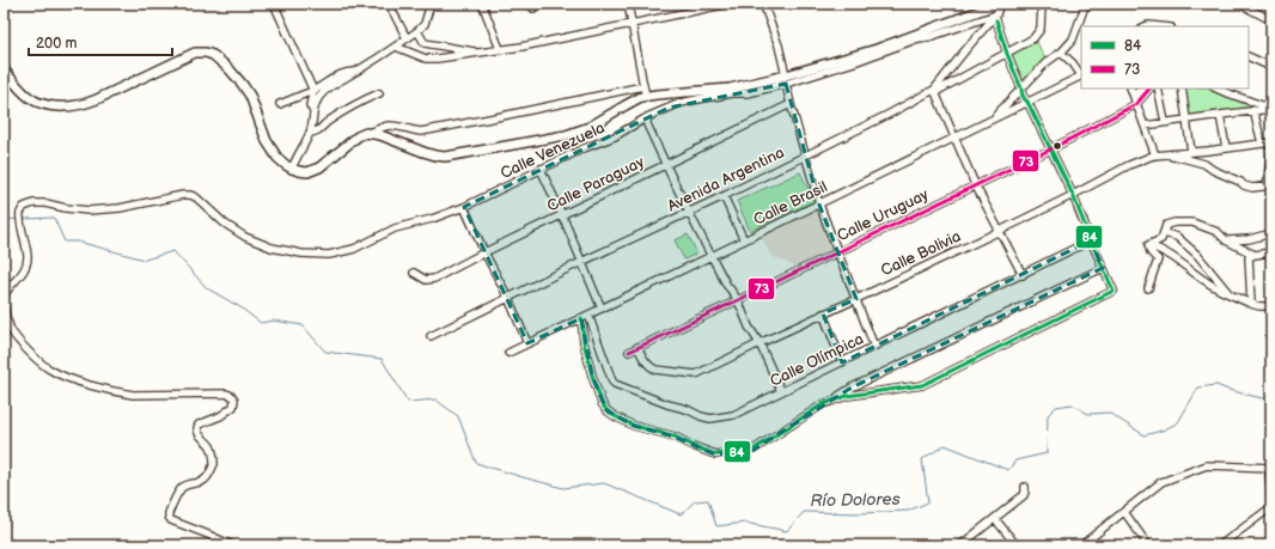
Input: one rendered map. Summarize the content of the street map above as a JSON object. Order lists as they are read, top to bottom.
{
  "streets": {
    "street": [
      "Calle Venezuela",
      "Avenida Argentina",
      "Calle Paraguay",
      "Calle Brasil",
      "Calle Uruguay",
      "Calle Bolivia",
      "Calle Olímpica"
    ]
  },
  "crossings": [
    ["Calle Brasil", "Calle Olímpica"],
    ["Calle Uruguay", "Calle Bolivia"]
  ],
  "water": ["Río Dolores"],
  "lines": ["transit line 84", "transit line 73"],
  "legend": ["84", "73"],
  "scale_bar": "200 m"
}
